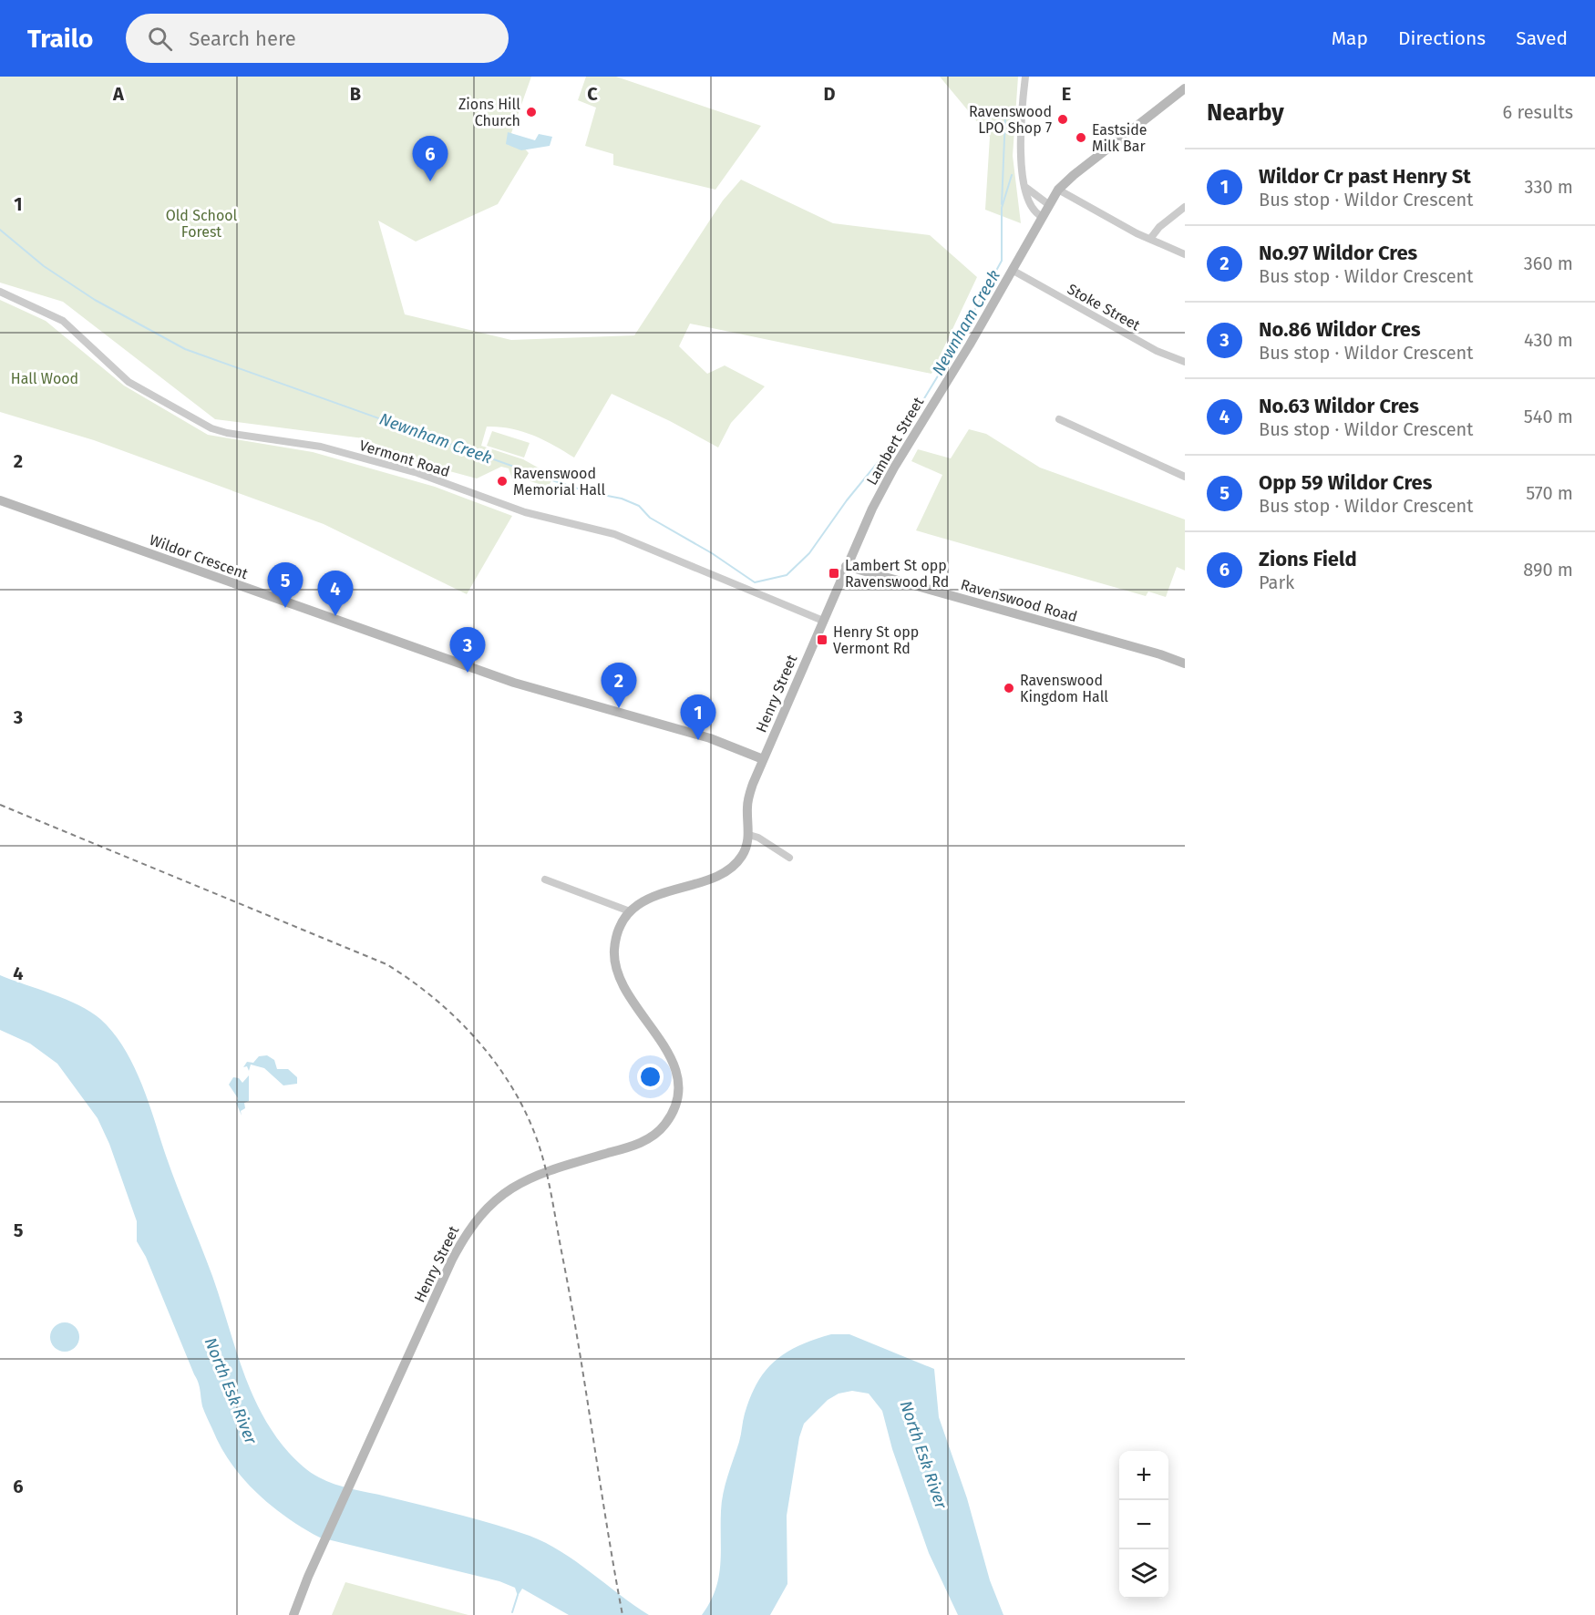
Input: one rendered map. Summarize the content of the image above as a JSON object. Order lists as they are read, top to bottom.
{
  "streets": {
    "street": [
      "Stoke Street",
      "Lambert Street",
      "Vermont Road",
      "Wildor Crescent",
      "Ravenswood Road",
      "Henry Street"
    ]
  },
  "crossings": [
    ["Stoke Street", "Lambert Street"],
    ["Lambert Street", "Ravenswood Road"],
    ["Lambert Street", "Henry Street"],
    ["Vermont Road", "Henry Street"],
    ["Wildor Crescent", "Henry Street"],
    ["Ravenswood Road", "Henry Street"]
  ],
  "water": ["Newnham Creek", "North Esk River"],
  "parks": ["Old School Forest", "Hall Wood"],
  "places": {
    "other": [
      "Zions Hill Church",
      "Ravenswood LPO Shop 7",
      "Eastside Milk Bar",
      "Ravenswood Memorial Hall",
      "Ravenswood Kingdom Hall"
    ],
    "transit": ["Lambert St opp Ravenswood Rd", "Henry St opp Vermont Rd"]
  },
  "page": {
    "header": "Trailo",
    "search": "Search here",
    "nav": ["Map", "Directions", "Saved"],
    "heading": ["Nearby", "6 results"],
    "pins": [
      "6",
      "5",
      "4",
      "3",
      "2",
      "1"
    ],
    "list": [
      {
        "mark": "1",
        "name": "Wildor Cr past Henry St",
        "note": "Bus stop · Wildor Crescent",
        "value": "330 m"
      },
      {
        "mark": "2",
        "name": "No.97 Wildor Cres",
        "note": "Bus stop · Wildor Crescent",
        "value": "360 m"
      },
      {
        "mark": "3",
        "name": "No.86 Wildor Cres",
        "note": "Bus stop · Wildor Crescent",
        "value": "430 m"
      },
      {
        "mark": "4",
        "name": "No.63 Wildor Cres",
        "note": "Bus stop · Wildor Crescent",
        "value": "540 m"
      },
      {
        "mark": "5",
        "name": "Opp 59 Wildor Cres",
        "note": "Bus stop · Wildor Crescent",
        "value": "570 m"
      },
      {
        "mark": "6",
        "name": "Zions Field",
        "note": "Park",
        "value": "890 m"
      }
    ],
    "map_buttons": ["+", "−"]
  },
  "grid": {
    "columns": [
      "A",
      "B",
      "C",
      "D",
      "E"
    ],
    "rows": [
      "1",
      "2",
      "3",
      "4",
      "5",
      "6"
    ]
  }
}
